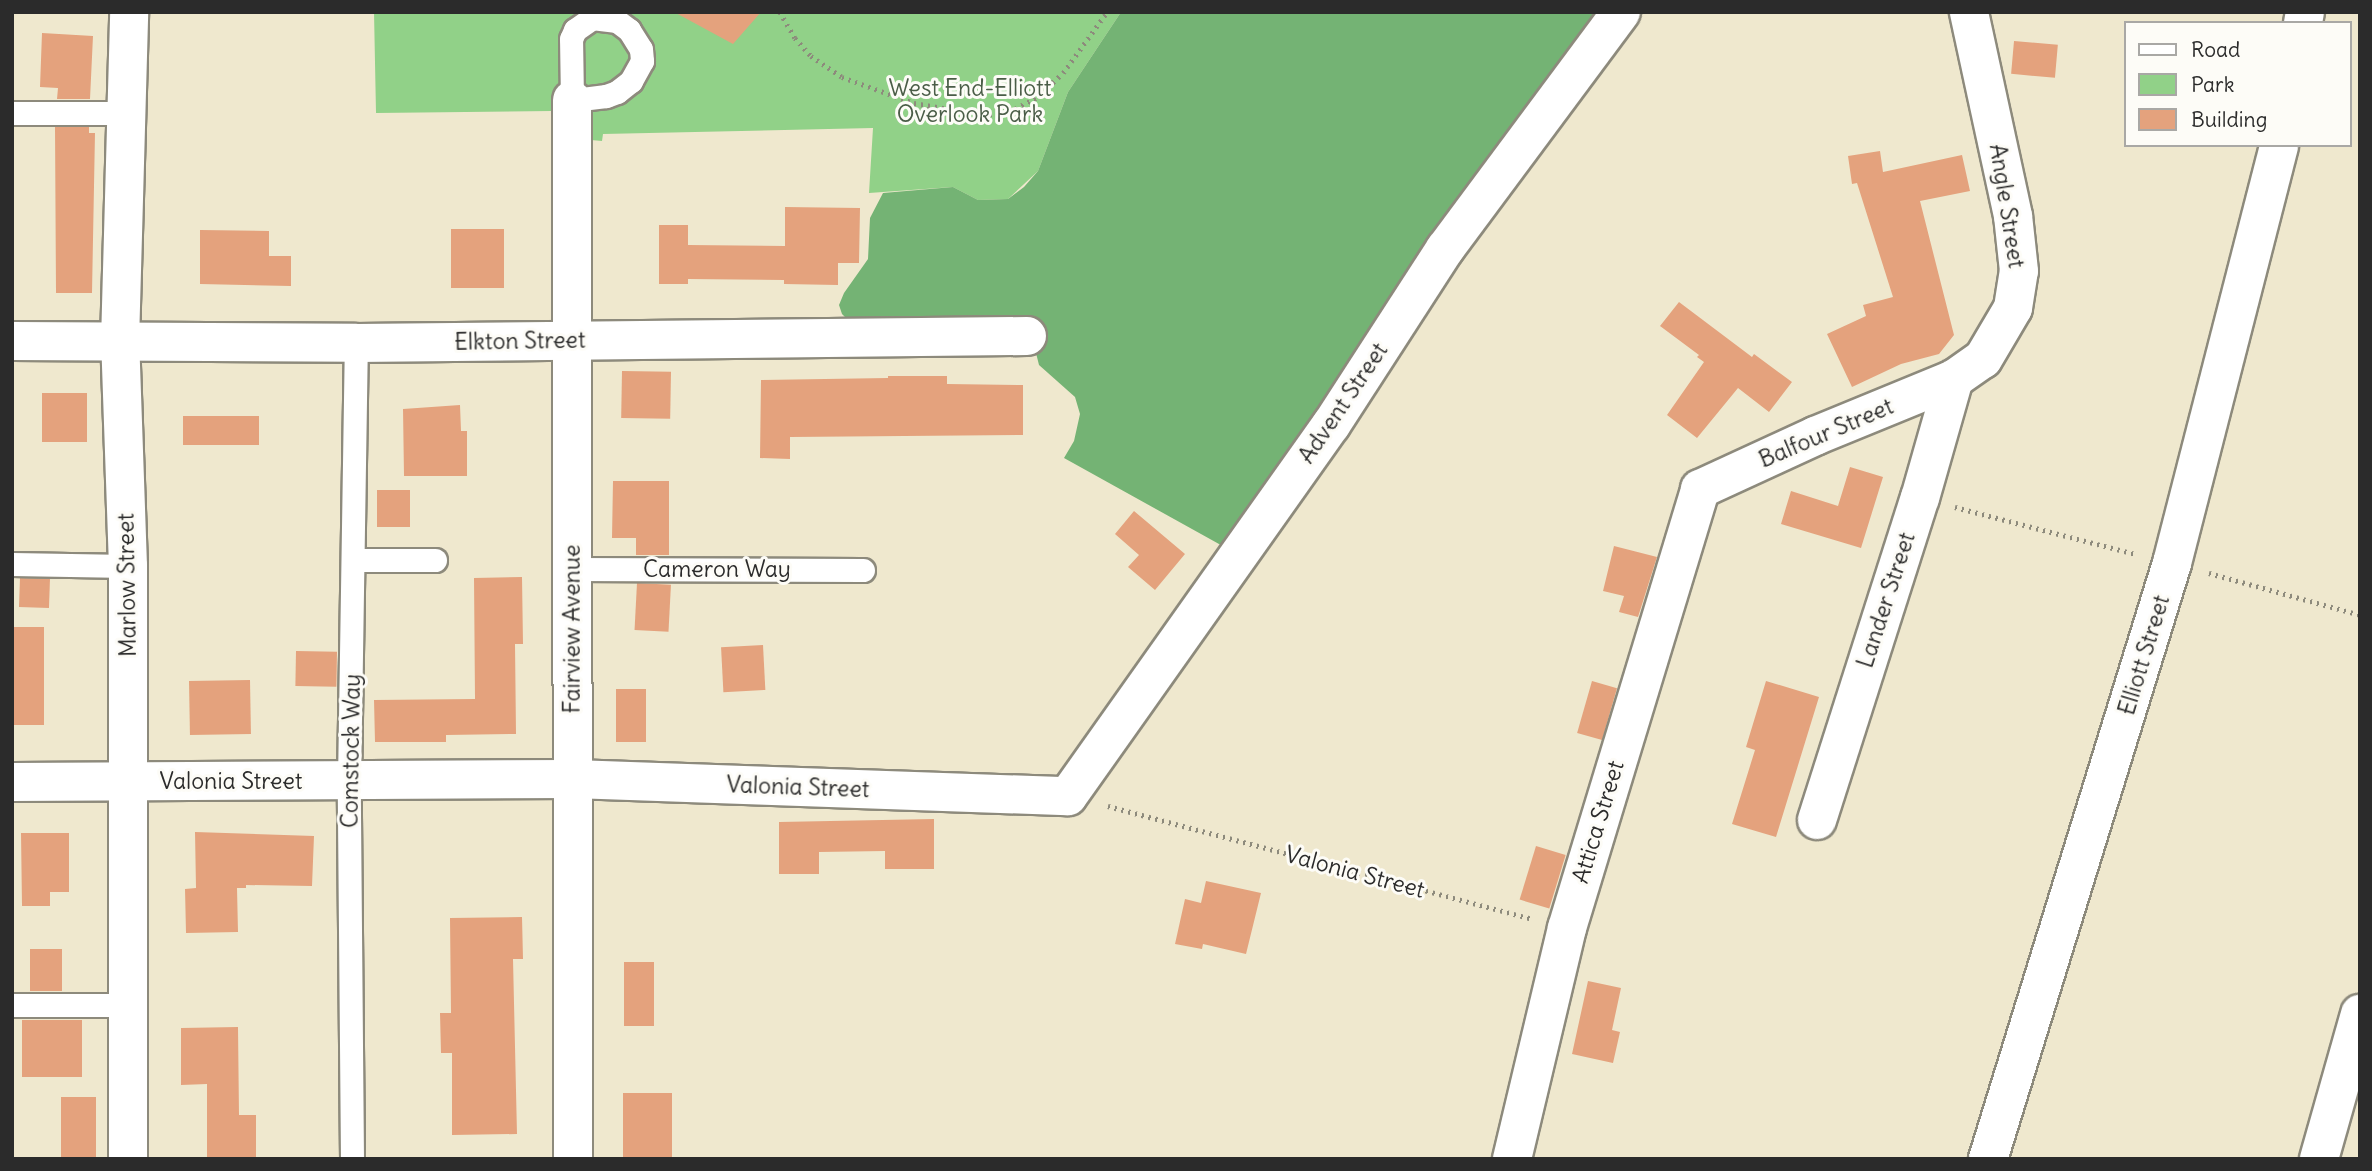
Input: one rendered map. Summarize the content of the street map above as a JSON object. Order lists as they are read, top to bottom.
{
  "streets": {
    "street": [
      "Angle Street",
      "Elkton Street",
      "Advent Street",
      "Balfour Street",
      "Marlow Street",
      "Lander Street",
      "Fairview Avenue",
      "Elliott Street",
      "Valonia Street",
      "Attica Street"
    ],
    "lane": ["Cameron Way", "Comstock Way"]
  },
  "crossings": [
    ["Angle Street", "Balfour Street"],
    ["Angle Street", "Lander Street"],
    ["Elkton Street", "Marlow Street"],
    ["Elkton Street", "Fairview Avenue"],
    ["Elkton Street", "Comstock Way"],
    ["Advent Street", "Valonia Street"],
    ["Balfour Street", "Lander Street"],
    ["Balfour Street", "Attica Street"],
    ["Cameron Way", "Fairview Avenue"],
    ["Marlow Street", "Valonia Street"],
    ["Fairview Avenue", "Valonia Street"],
    ["Comstock Way", "Valonia Street"],
    ["Valonia Street", "Attica Street"]
  ],
  "parks": ["West End-Elliott Overlook Park"],
  "legend": ["Road", "Park", "Building"]
}
